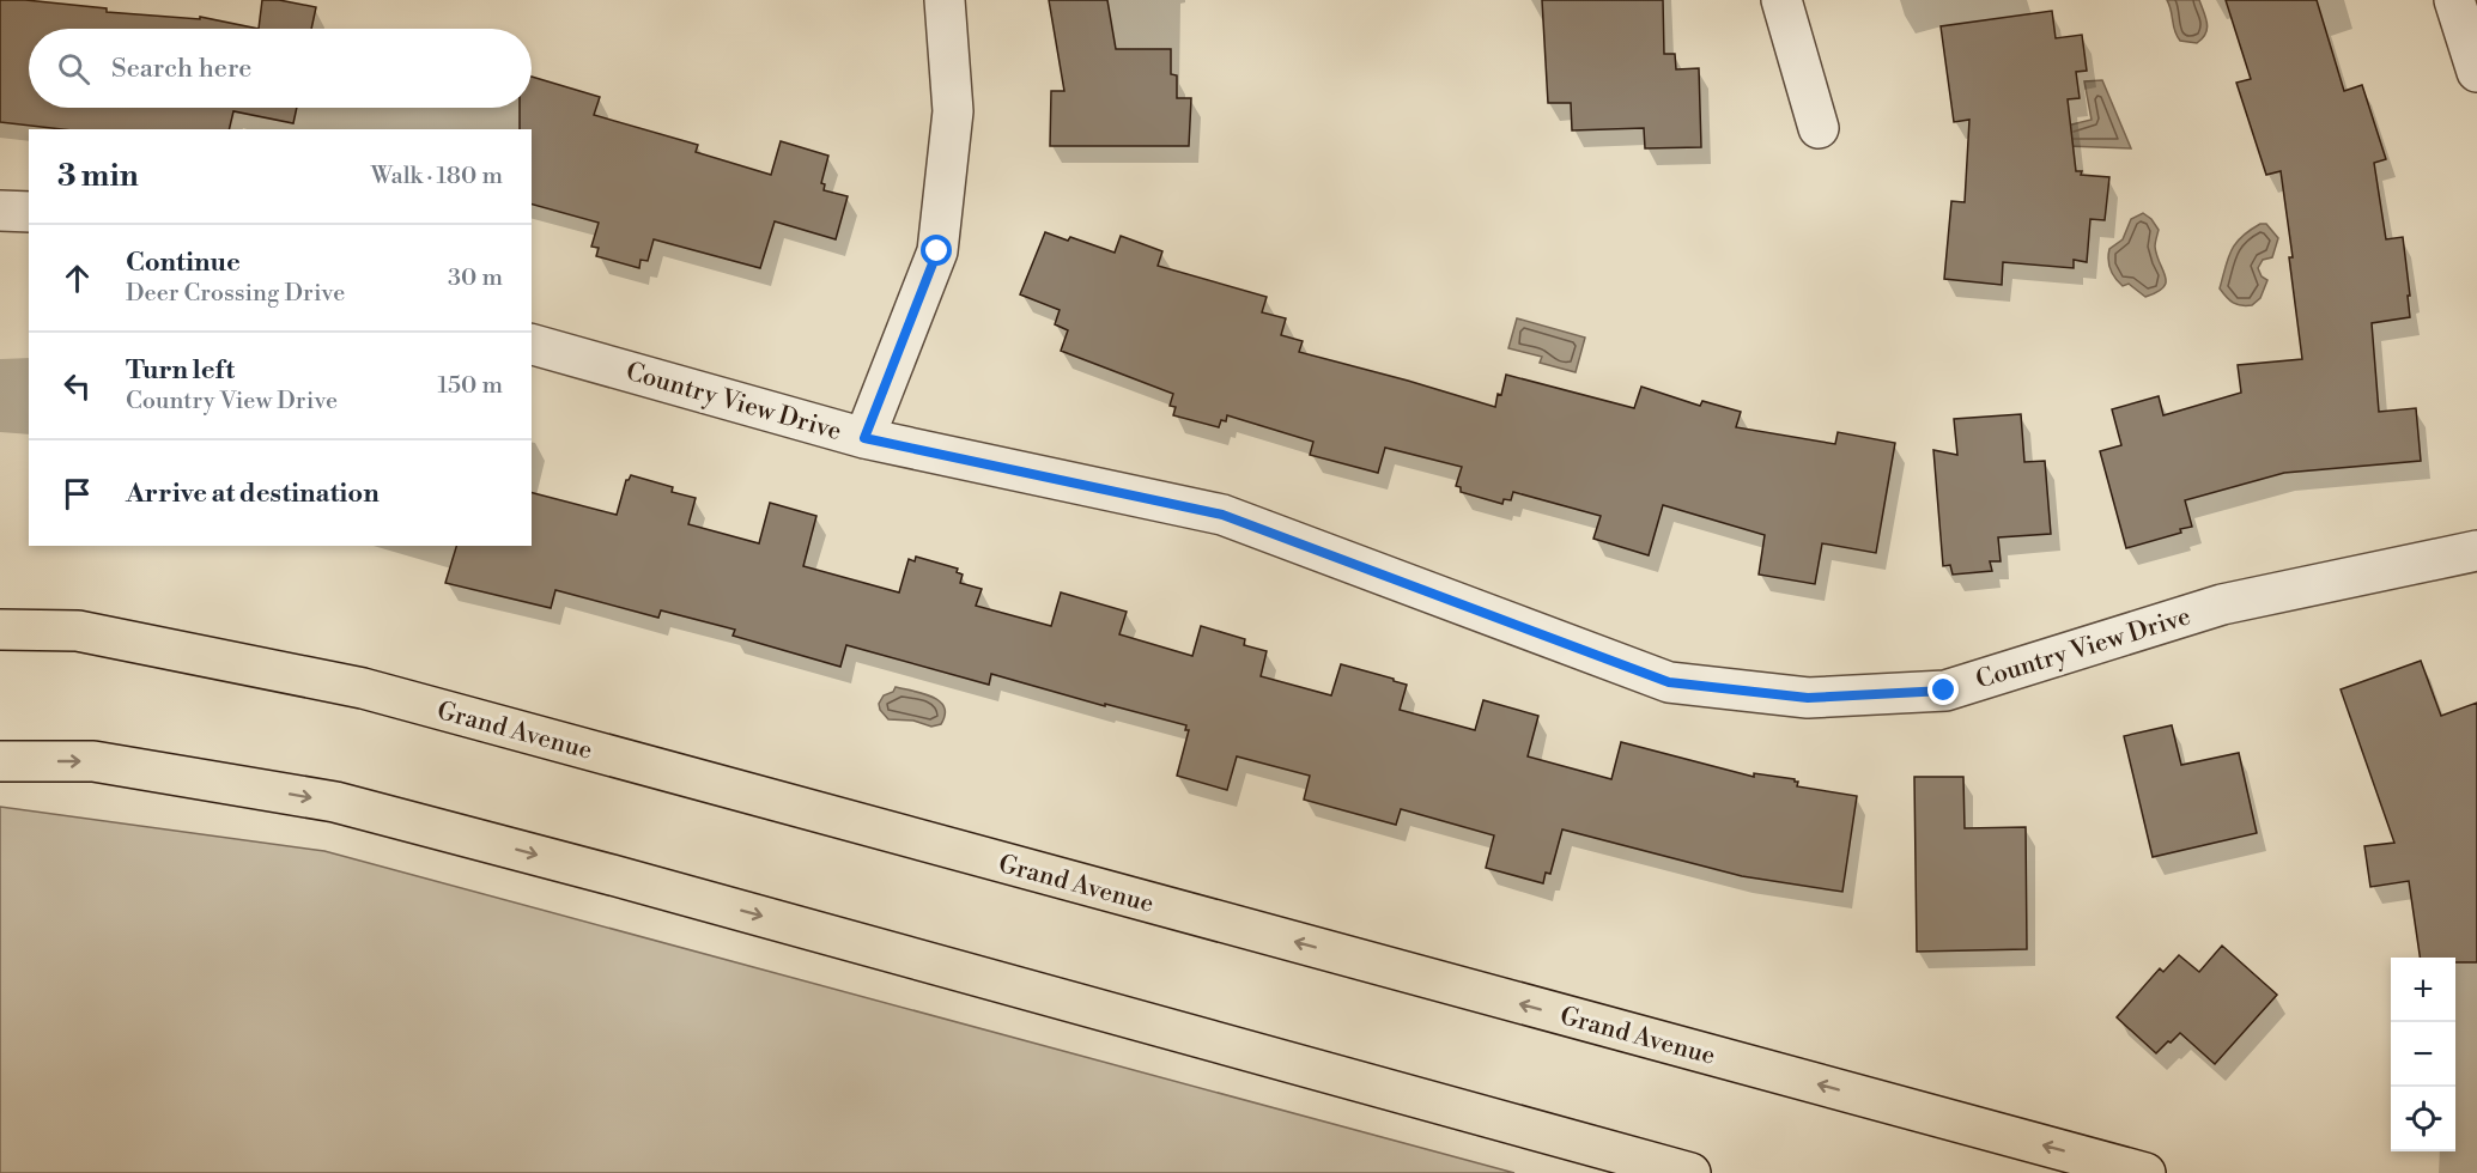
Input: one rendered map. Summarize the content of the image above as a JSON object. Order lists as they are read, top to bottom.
{
  "streets": {
    "main road": ["Grand Avenue"],
    "street": ["Country View Drive"]
  },
  "page": {
    "search": "Search here",
    "heading": ["3 min", "Walk · 180 m"],
    "list": [
      ["Continue", "Deer Crossing Drive", "30 m"],
      ["Turn left", "Country View Drive", "150 m"],
      "Arrive at destination"
    ],
    "map_buttons": ["+", "−"]
  }
}
